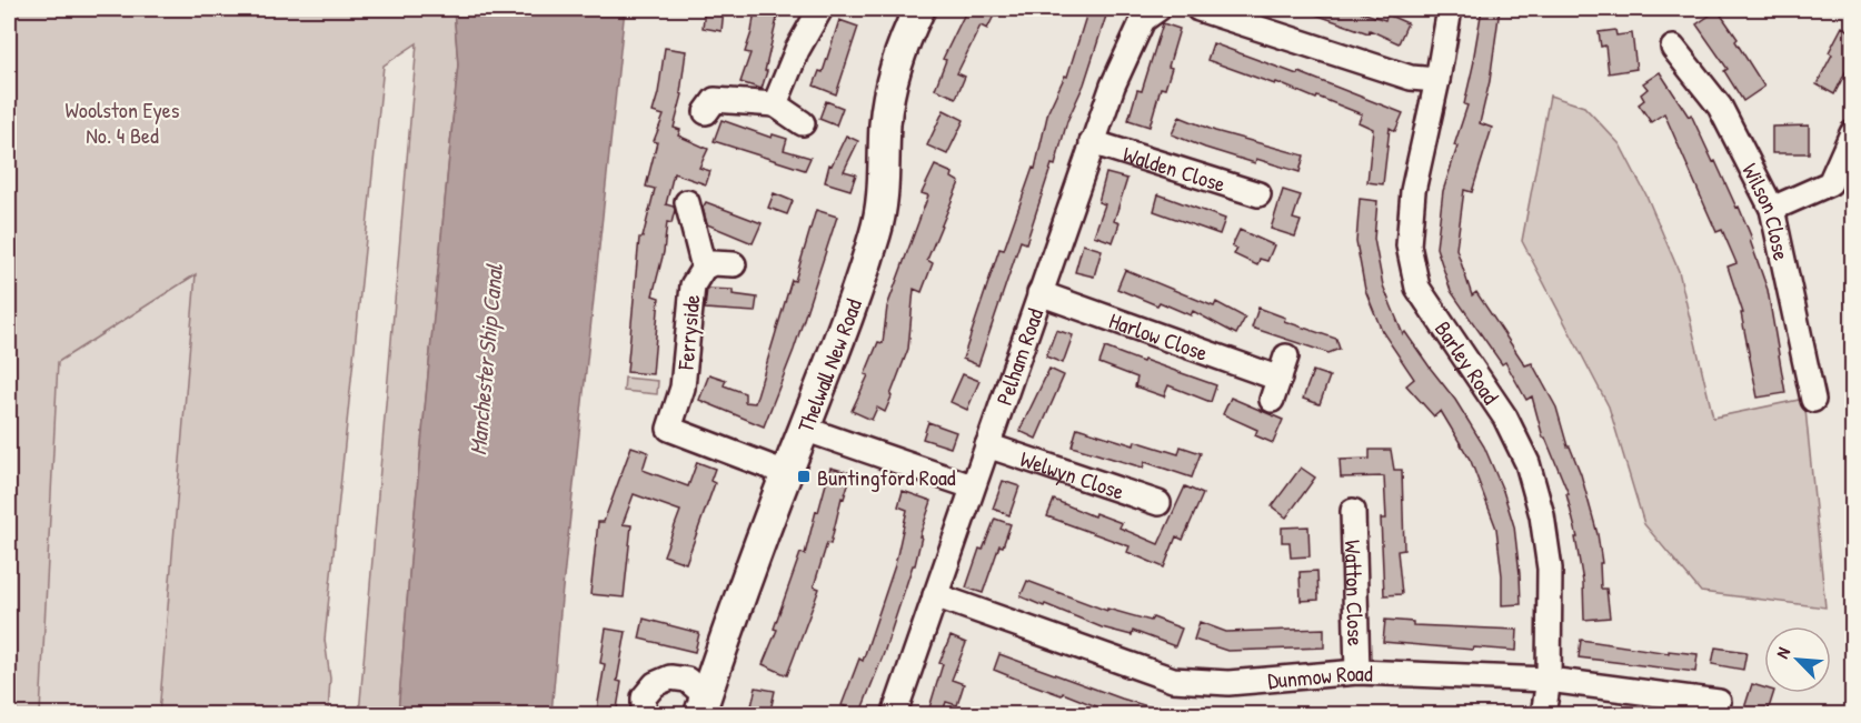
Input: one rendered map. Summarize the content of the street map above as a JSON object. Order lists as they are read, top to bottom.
{
  "streets": {
    "main road": ["Thelwall New Road"],
    "street": [
      "Walden Close",
      "Wilson Close",
      "Ferryside",
      "Harlow Close",
      "Pelham Road",
      "Barley Road",
      "Welwyn Close",
      "Watton Close",
      "Dunmow Road"
    ]
  },
  "crossings": [
    ["Walden Close", "Pelham Road"],
    ["Ferryside", "Thelwall New Road"],
    ["Harlow Close", "Pelham Road"],
    ["Pelham Road", "Welwyn Close"],
    ["Pelham Road", "Dunmow Road"],
    ["Barley Road", "Dunmow Road"],
    ["Watton Close", "Dunmow Road"]
  ],
  "water": ["Manchester Ship Canal"],
  "parks": ["Woolston Eyes No. 4 Bed"],
  "places": {
    "transit": ["Buntingford Road"]
  },
  "north": "top left"
}
